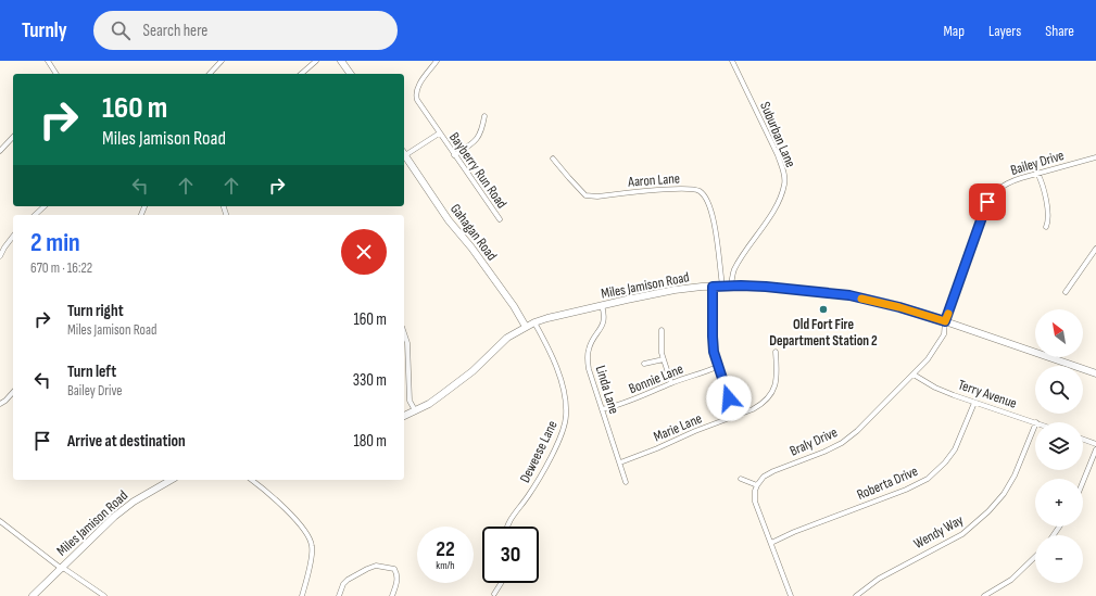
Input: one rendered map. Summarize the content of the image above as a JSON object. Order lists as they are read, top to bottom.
{
  "streets": {
    "main road": ["Gahagan Road", "Miles Jamison Road"],
    "street": [
      "Suburban Lane",
      "Bailey Drive",
      "Bayberry Run Road",
      "Aaron Lane",
      "Bonnie Lane",
      "Linda Lane",
      "Terry Avenue",
      "Marie Lane",
      "Braly Drive",
      "Deweese Lane",
      "Roberta Drive",
      "Wendy Way"
    ]
  },
  "crossings": [
    ["Suburban Lane", "Miles Jamison Road"],
    ["Bailey Drive", "Miles Jamison Road"],
    ["Bailey Drive", "Braly Drive"],
    ["Aaron Lane", "Miles Jamison Road"],
    ["Gahagan Road", "Miles Jamison Road"],
    ["Miles Jamison Road", "Linda Lane"],
    ["Miles Jamison Road", "Braly Drive"],
    ["Miles Jamison Road", "Deweese Lane"],
    ["Bonnie Lane", "Linda Lane"],
    ["Linda Lane", "Marie Lane"],
    ["Terry Avenue", "Braly Drive"],
    ["Terry Avenue", "Roberta Drive"]
  ],
  "places": ["Old Fort Fire Department Station 2"],
  "north": "top left",
  "page": {
    "header": "Turnly",
    "search": "Search here",
    "nav": ["Map", "Layers", "Share"],
    "turn": ["160 m", "Miles Jamison Road"],
    "heading": ["2 min", "670 m · 16:22"],
    "list": [
      {
        "name": "Turn right",
        "note": "Miles Jamison Road",
        "value": "160 m"
      },
      {
        "name": "Turn left",
        "note": "Bailey Drive",
        "value": "330 m"
      },
      {
        "name": "Arrive at destination",
        "value": "180 m"
      }
    ],
    "map_buttons": ["+", "−"],
    "speed": "22 km/h",
    "limit": "30"
  }
}
